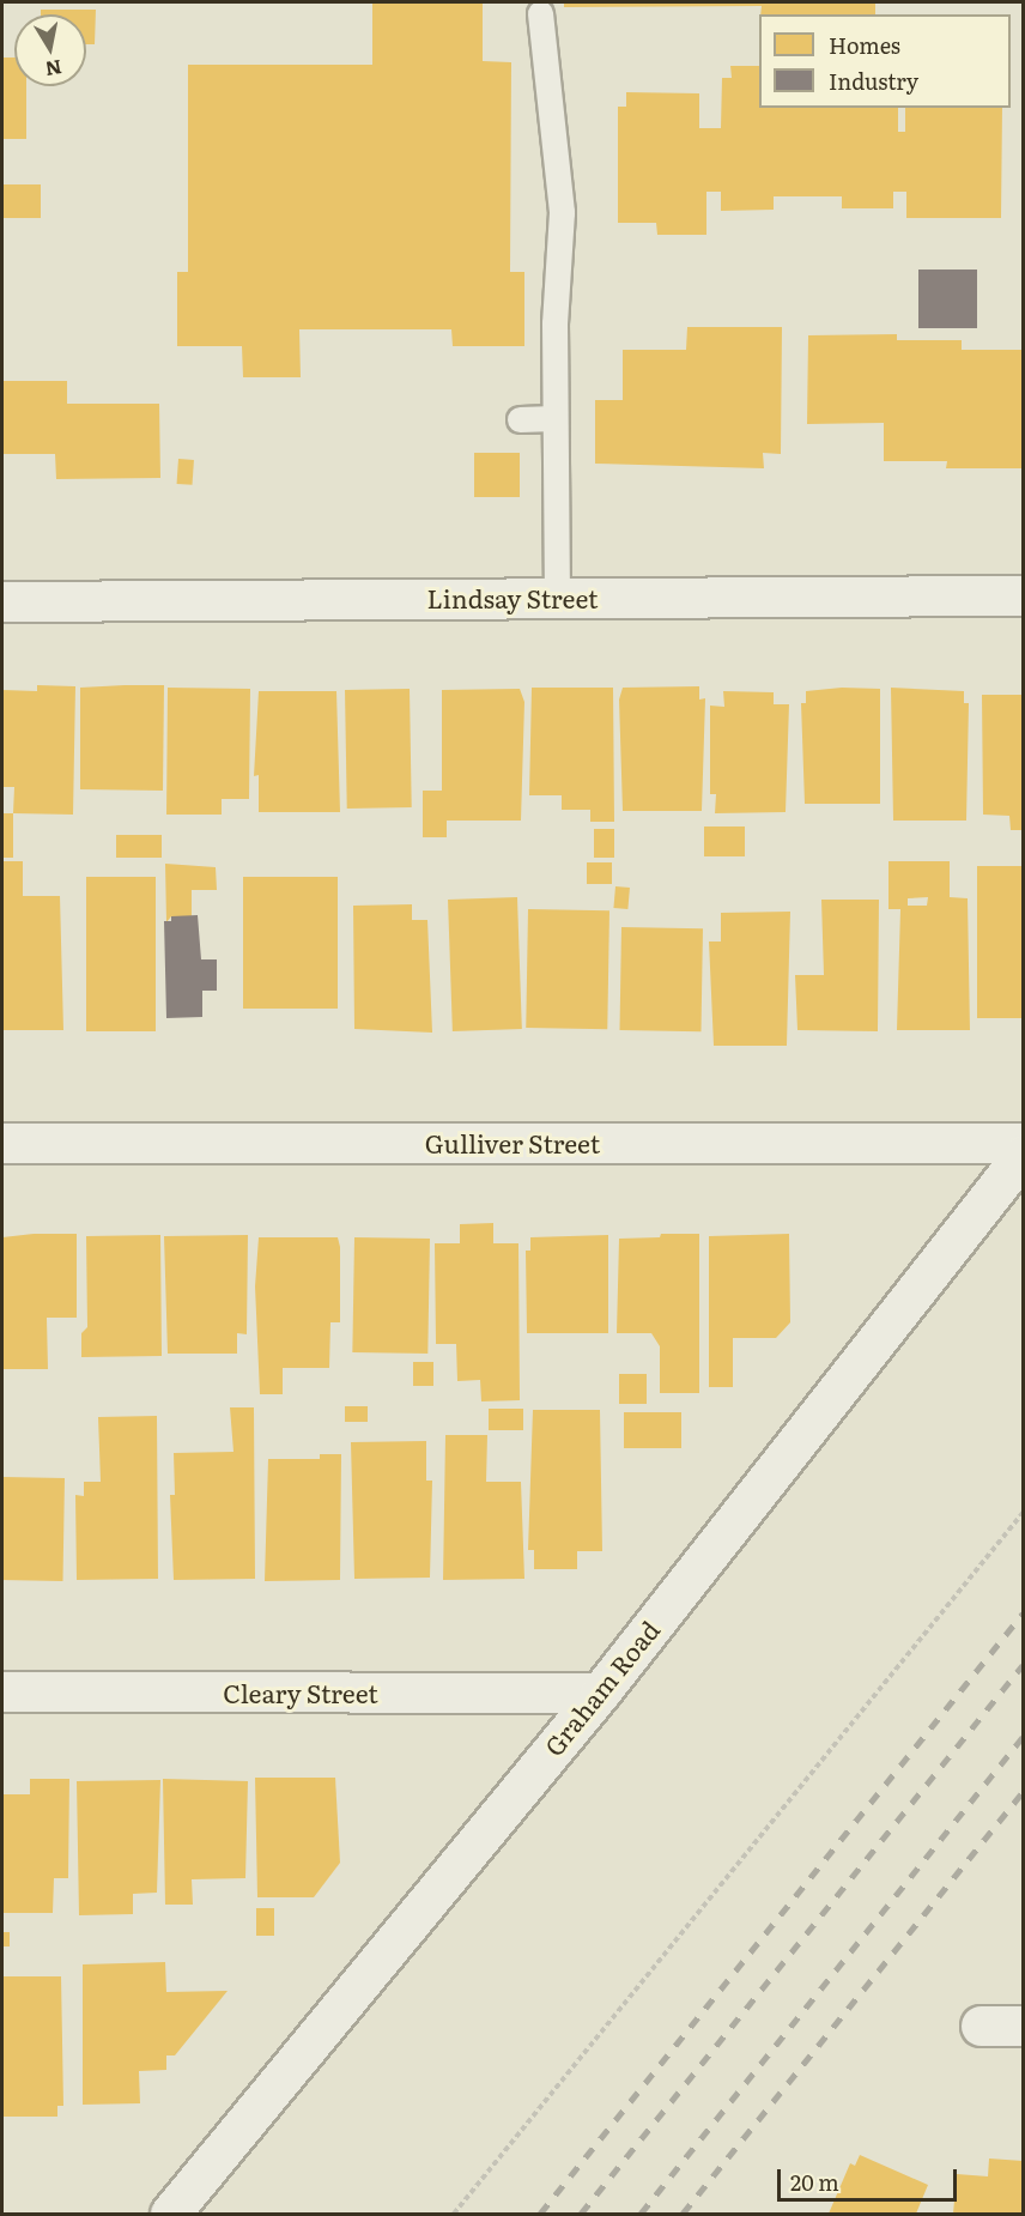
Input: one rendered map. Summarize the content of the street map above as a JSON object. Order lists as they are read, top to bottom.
{
  "streets": {
    "street": [
      "Lindsay Street",
      "Gulliver Street",
      "Graham Road",
      "Cleary Street"
    ]
  },
  "crossings": [
    ["Graham Road", "Cleary Street"]
  ],
  "legend": ["Homes", "Industry"],
  "scale_bar": "20 m",
  "north": "bottom"
}
